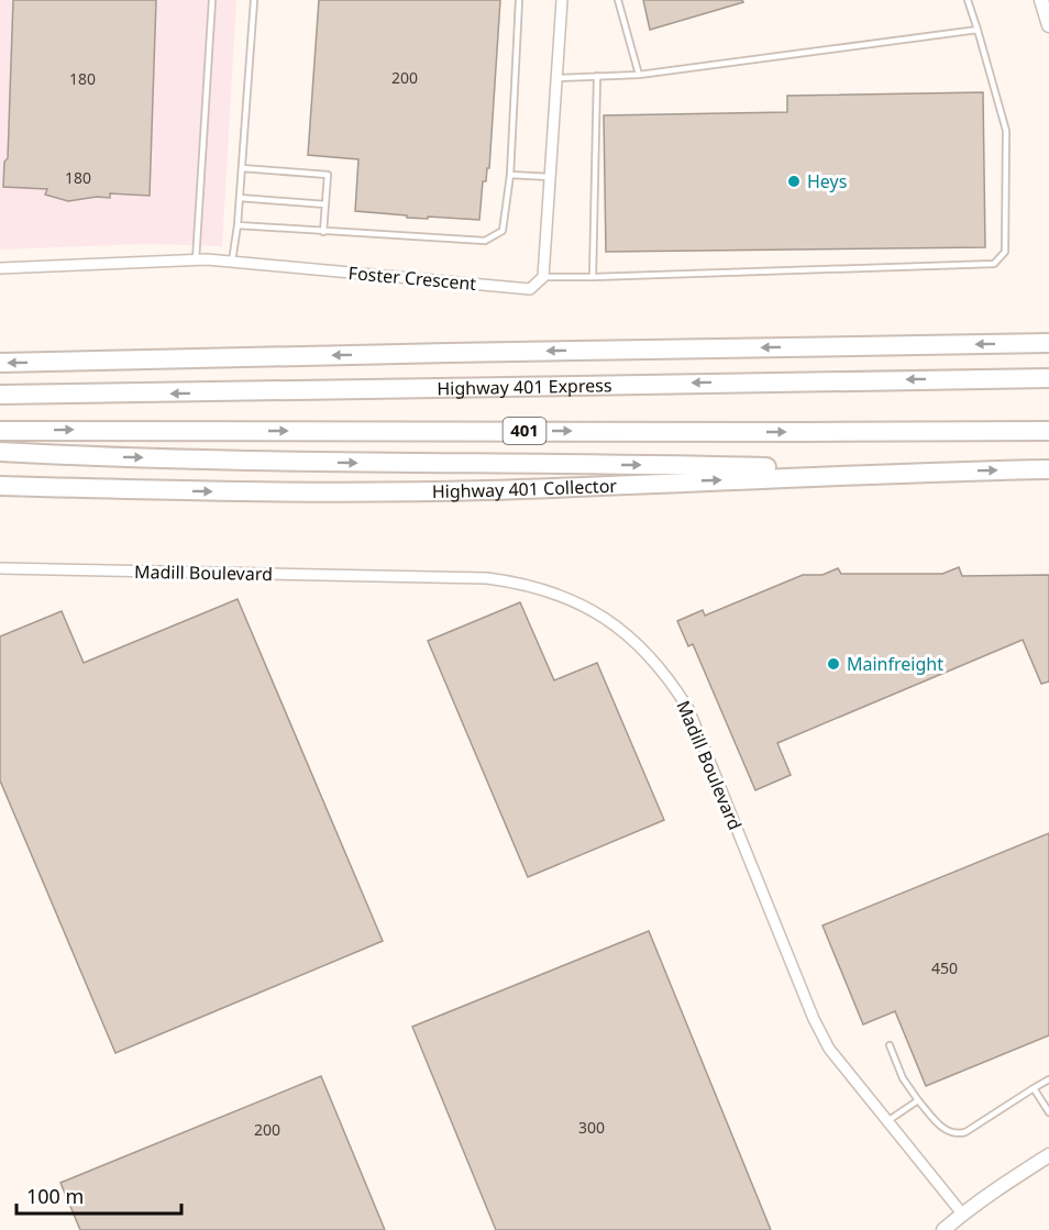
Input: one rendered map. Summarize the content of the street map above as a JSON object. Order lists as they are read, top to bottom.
{
  "streets": {
    "highway": ["Highway 401 Express", "401", "Highway 401 Collector"],
    "street": ["Foster Crescent", "Madill Boulevard"]
  },
  "places": ["Heys", "Mainfreight"],
  "house_numbers": [
    "200",
    "180",
    "180",
    "450",
    "300",
    "200"
  ],
  "scale_bar": "100 m"
}
